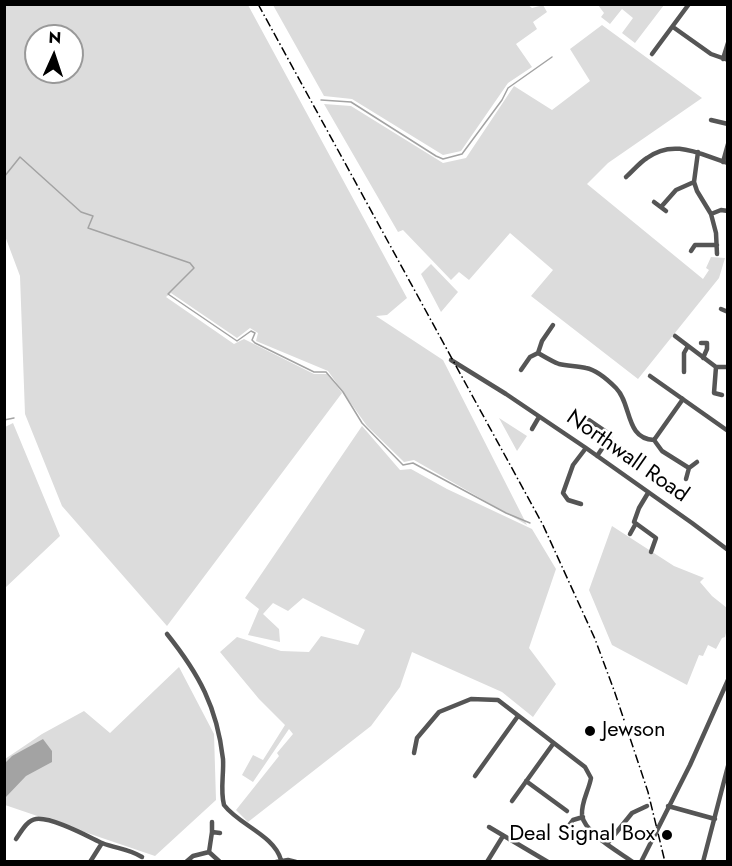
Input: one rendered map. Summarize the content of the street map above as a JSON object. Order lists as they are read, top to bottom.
{
  "streets": {
    "street": ["Northwall Road"]
  },
  "places": ["Jewson", "Deal Signal Box"],
  "north": "top"
}
